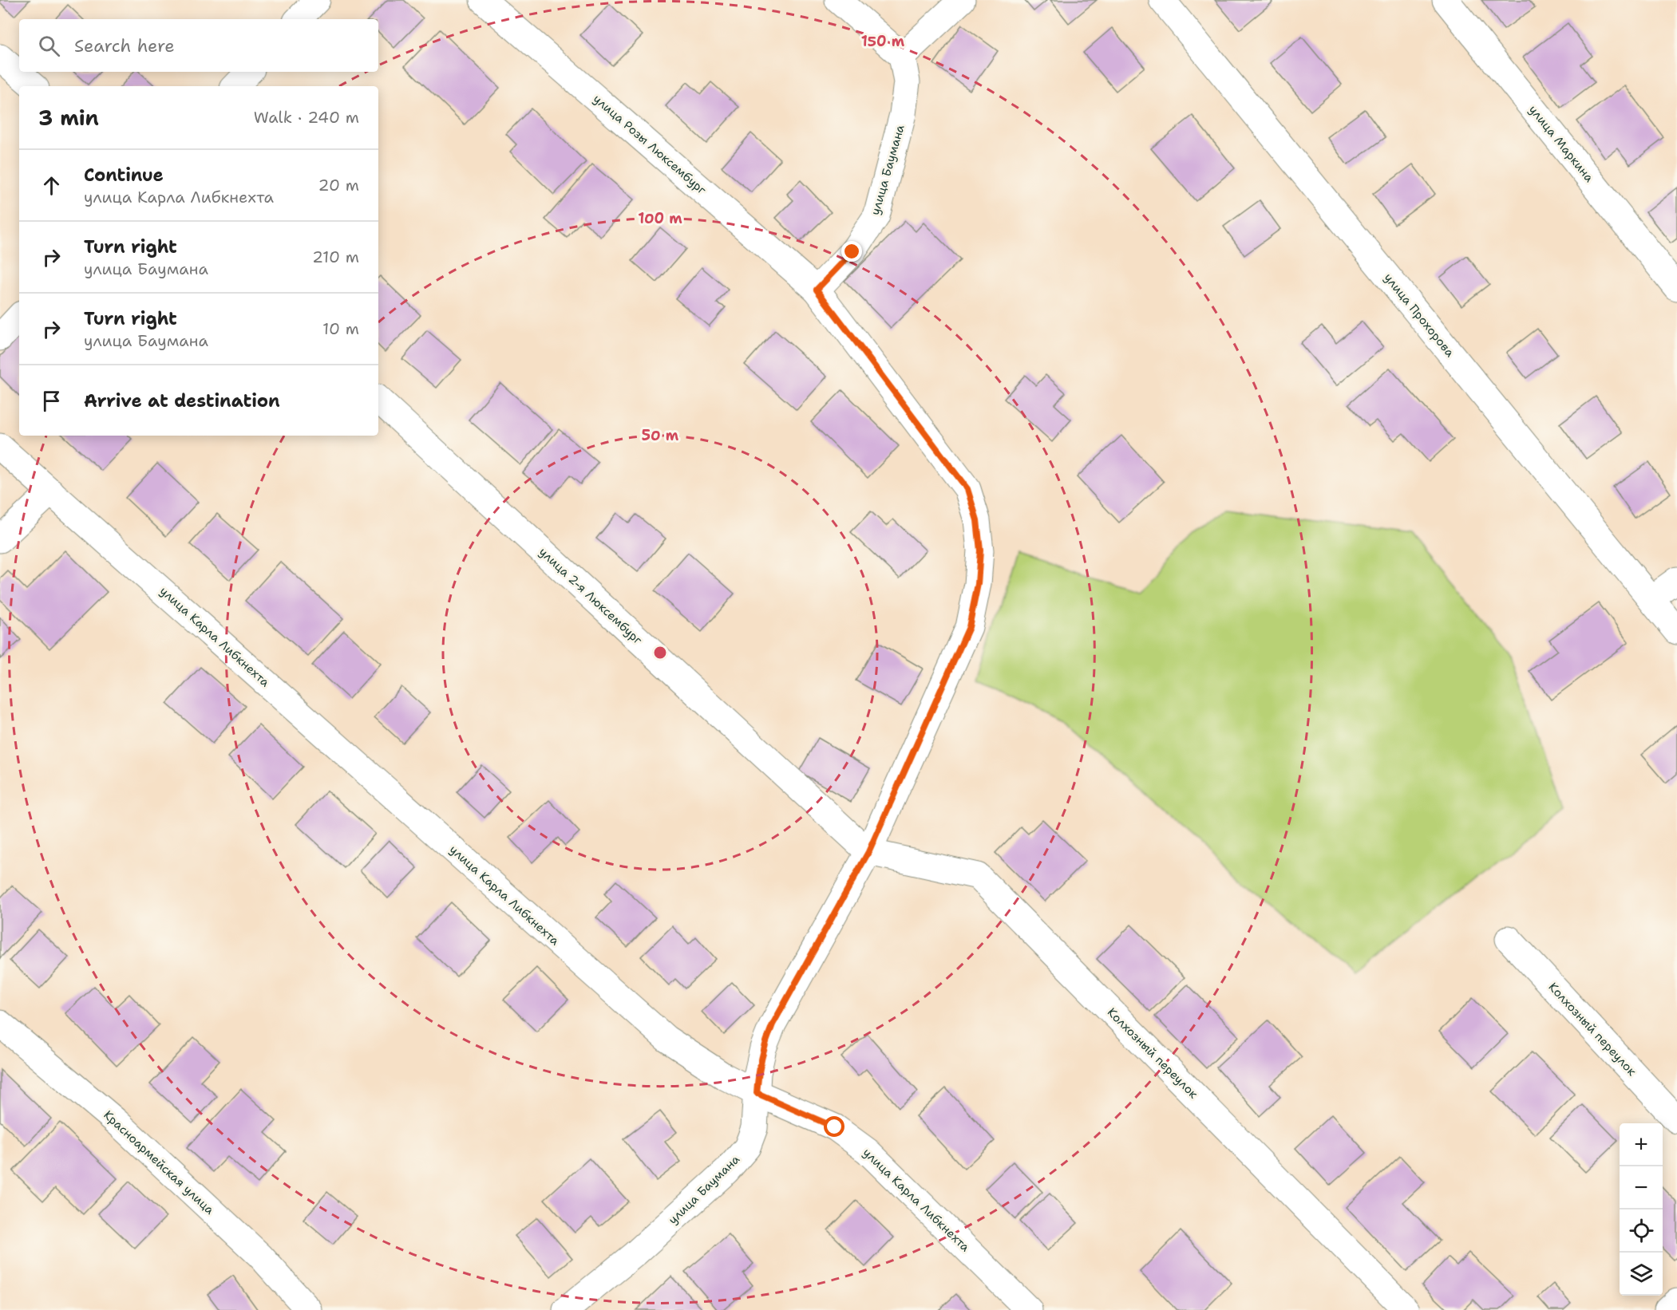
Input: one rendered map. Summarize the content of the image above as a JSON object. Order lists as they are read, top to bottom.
{
  "streets": {
    "street": [
      "улица Маркина",
      "улица Розы Люксембург",
      "улица Баумана",
      "улица Прохорова",
      "улица 2-я Люксембург",
      "улица Карла Либкнехта",
      "Колхозный переулок",
      "Красноармейская улица"
    ]
  },
  "crossings": [
    ["улица Розы Люксембург", "улица Баумана"],
    ["улица Баумана", "улица 2-я Люксембург"],
    ["улица Баумана", "улица Карла Либкнехта"],
    ["улица Баумана", "Колхозный переулок"],
    ["улица 2-я Люксембург", "Колхозный переулок"]
  ],
  "page": {
    "search": "Search here",
    "heading": ["3 min", "Walk · 240 m"],
    "list": [
      ["Continue", "улица Карла Либкнехта", "20 m"],
      ["Turn right", "улица Баумана", "210 m"],
      ["Turn right", "улица Баумана", "10 m"],
      "Arrive at destination"
    ],
    "map_buttons": ["+", "−"]
  },
  "rings": ["150 m", "100 m", "50 m"]
}
